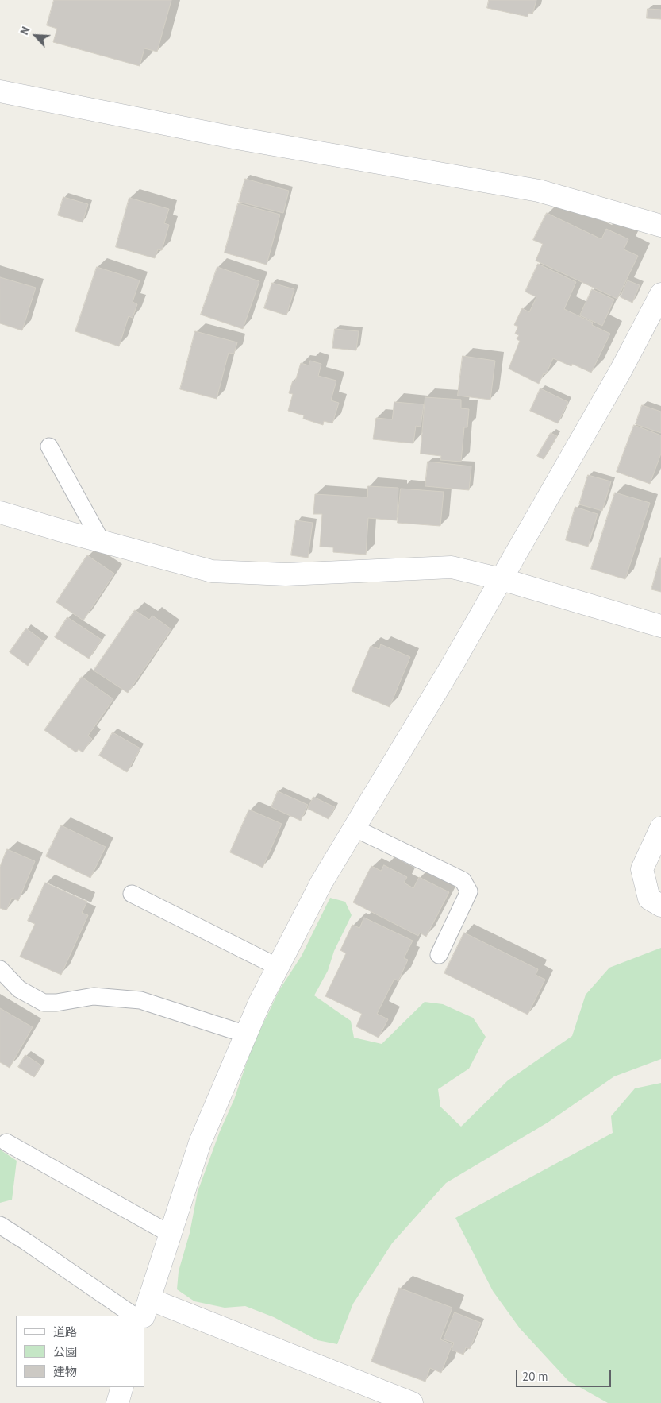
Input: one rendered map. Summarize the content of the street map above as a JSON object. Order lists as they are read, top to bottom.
{
  "legend": ["道路", "公園", "建物"],
  "scale_bar": "20 m",
  "north": "top left"
}
